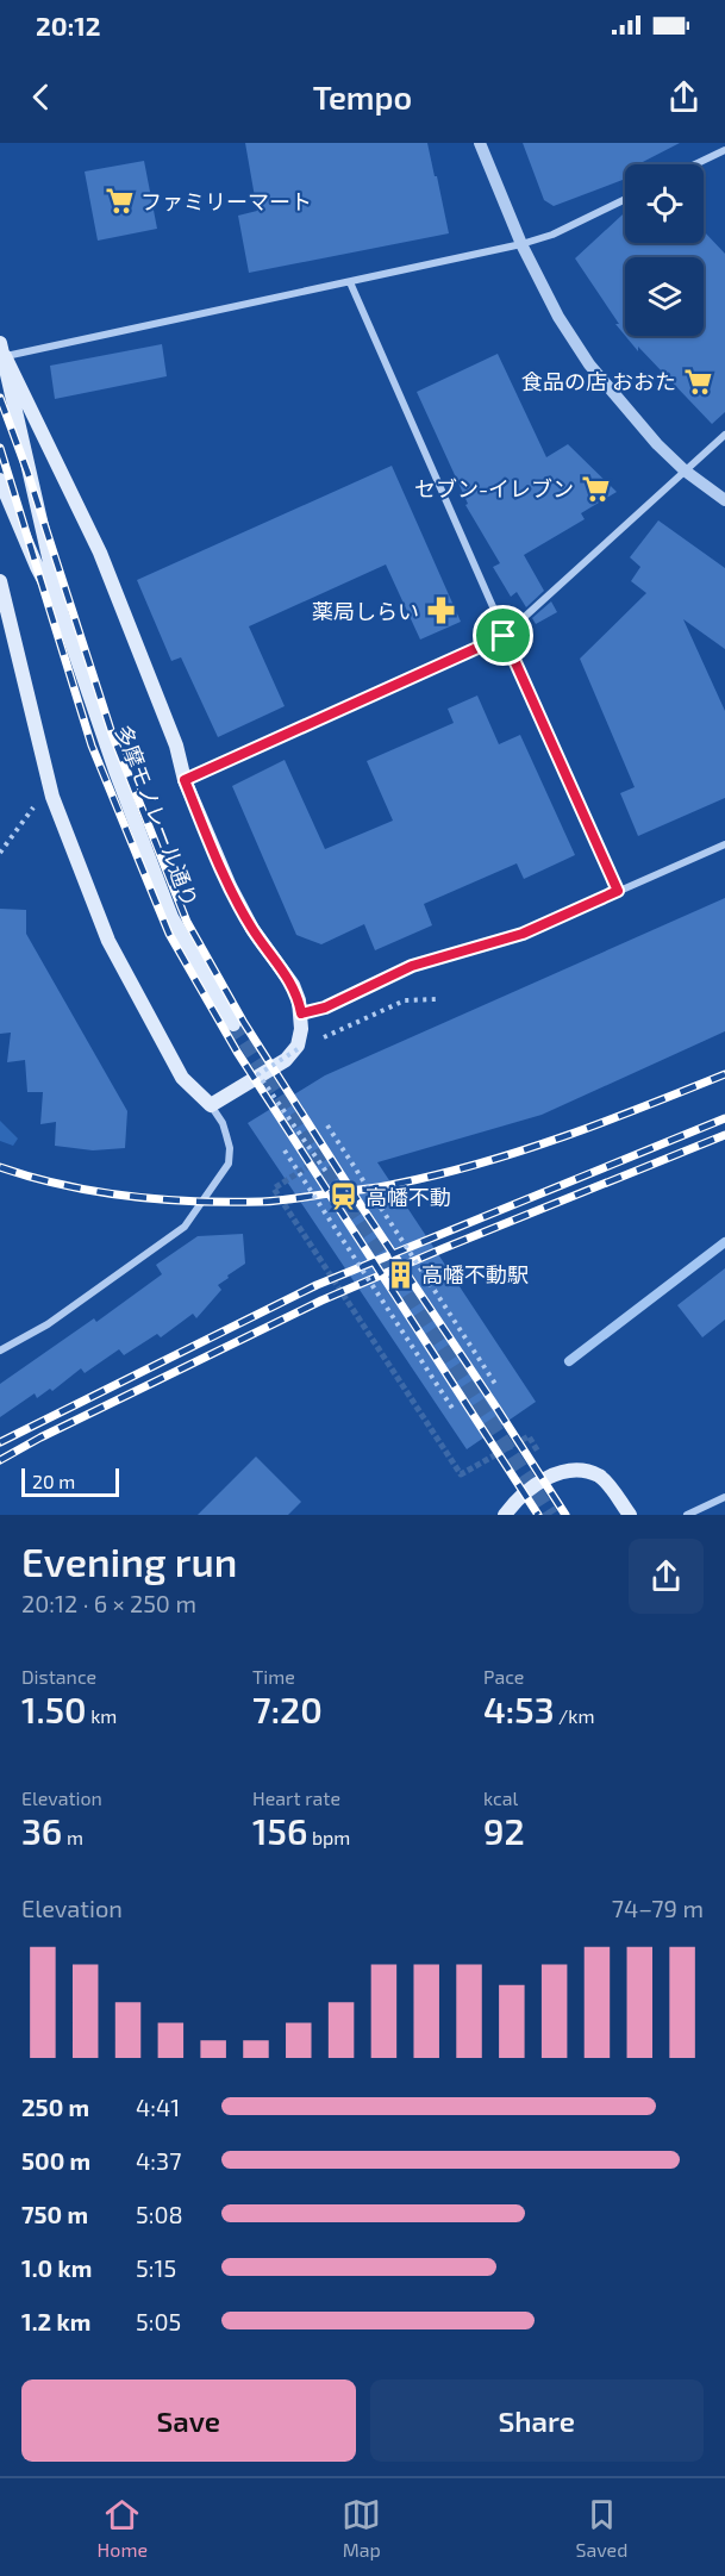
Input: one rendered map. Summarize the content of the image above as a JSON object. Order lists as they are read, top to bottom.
{
  "streets": {
    "main road": ["多摩モノレール通り"]
  },
  "places": {
    "supermarket": ["ファミリーマート", "食品の店 おおた", "セブン-イレブン"],
    "pharmacy": ["薬局しらい"],
    "station": ["高幡不動"],
    "building": ["高幡不動駅"]
  },
  "scale_bar": "20 m",
  "page": {
    "status": "20:12",
    "header": "Tempo",
    "scale": "20 m",
    "heading": ["Evening run", "20:12 · 6 × 250 m"],
    "stats": [
      ["Distance", "1.50 km"],
      ["Time", "7:20"],
      ["Pace", "4:53 /km"],
      ["Elevation", "36 m"],
      ["Heart rate", "156 bpm"],
      ["kcal", "92"]
    ],
    "chart": ["Elevation", "74–79 m"],
    "list": [
      {
        "name": "250 m",
        "note": "4:41"
      },
      {
        "name": "500 m",
        "note": "4:37"
      },
      {
        "name": "750 m",
        "note": "5:08"
      },
      {
        "name": "1.0 km",
        "note": "5:15"
      },
      {
        "name": "1.2 km",
        "note": "5:05"
      }
    ],
    "buttons": ["Save", "Share"],
    "tabs": ["Home", "Map", "Saved"]
  }
}
